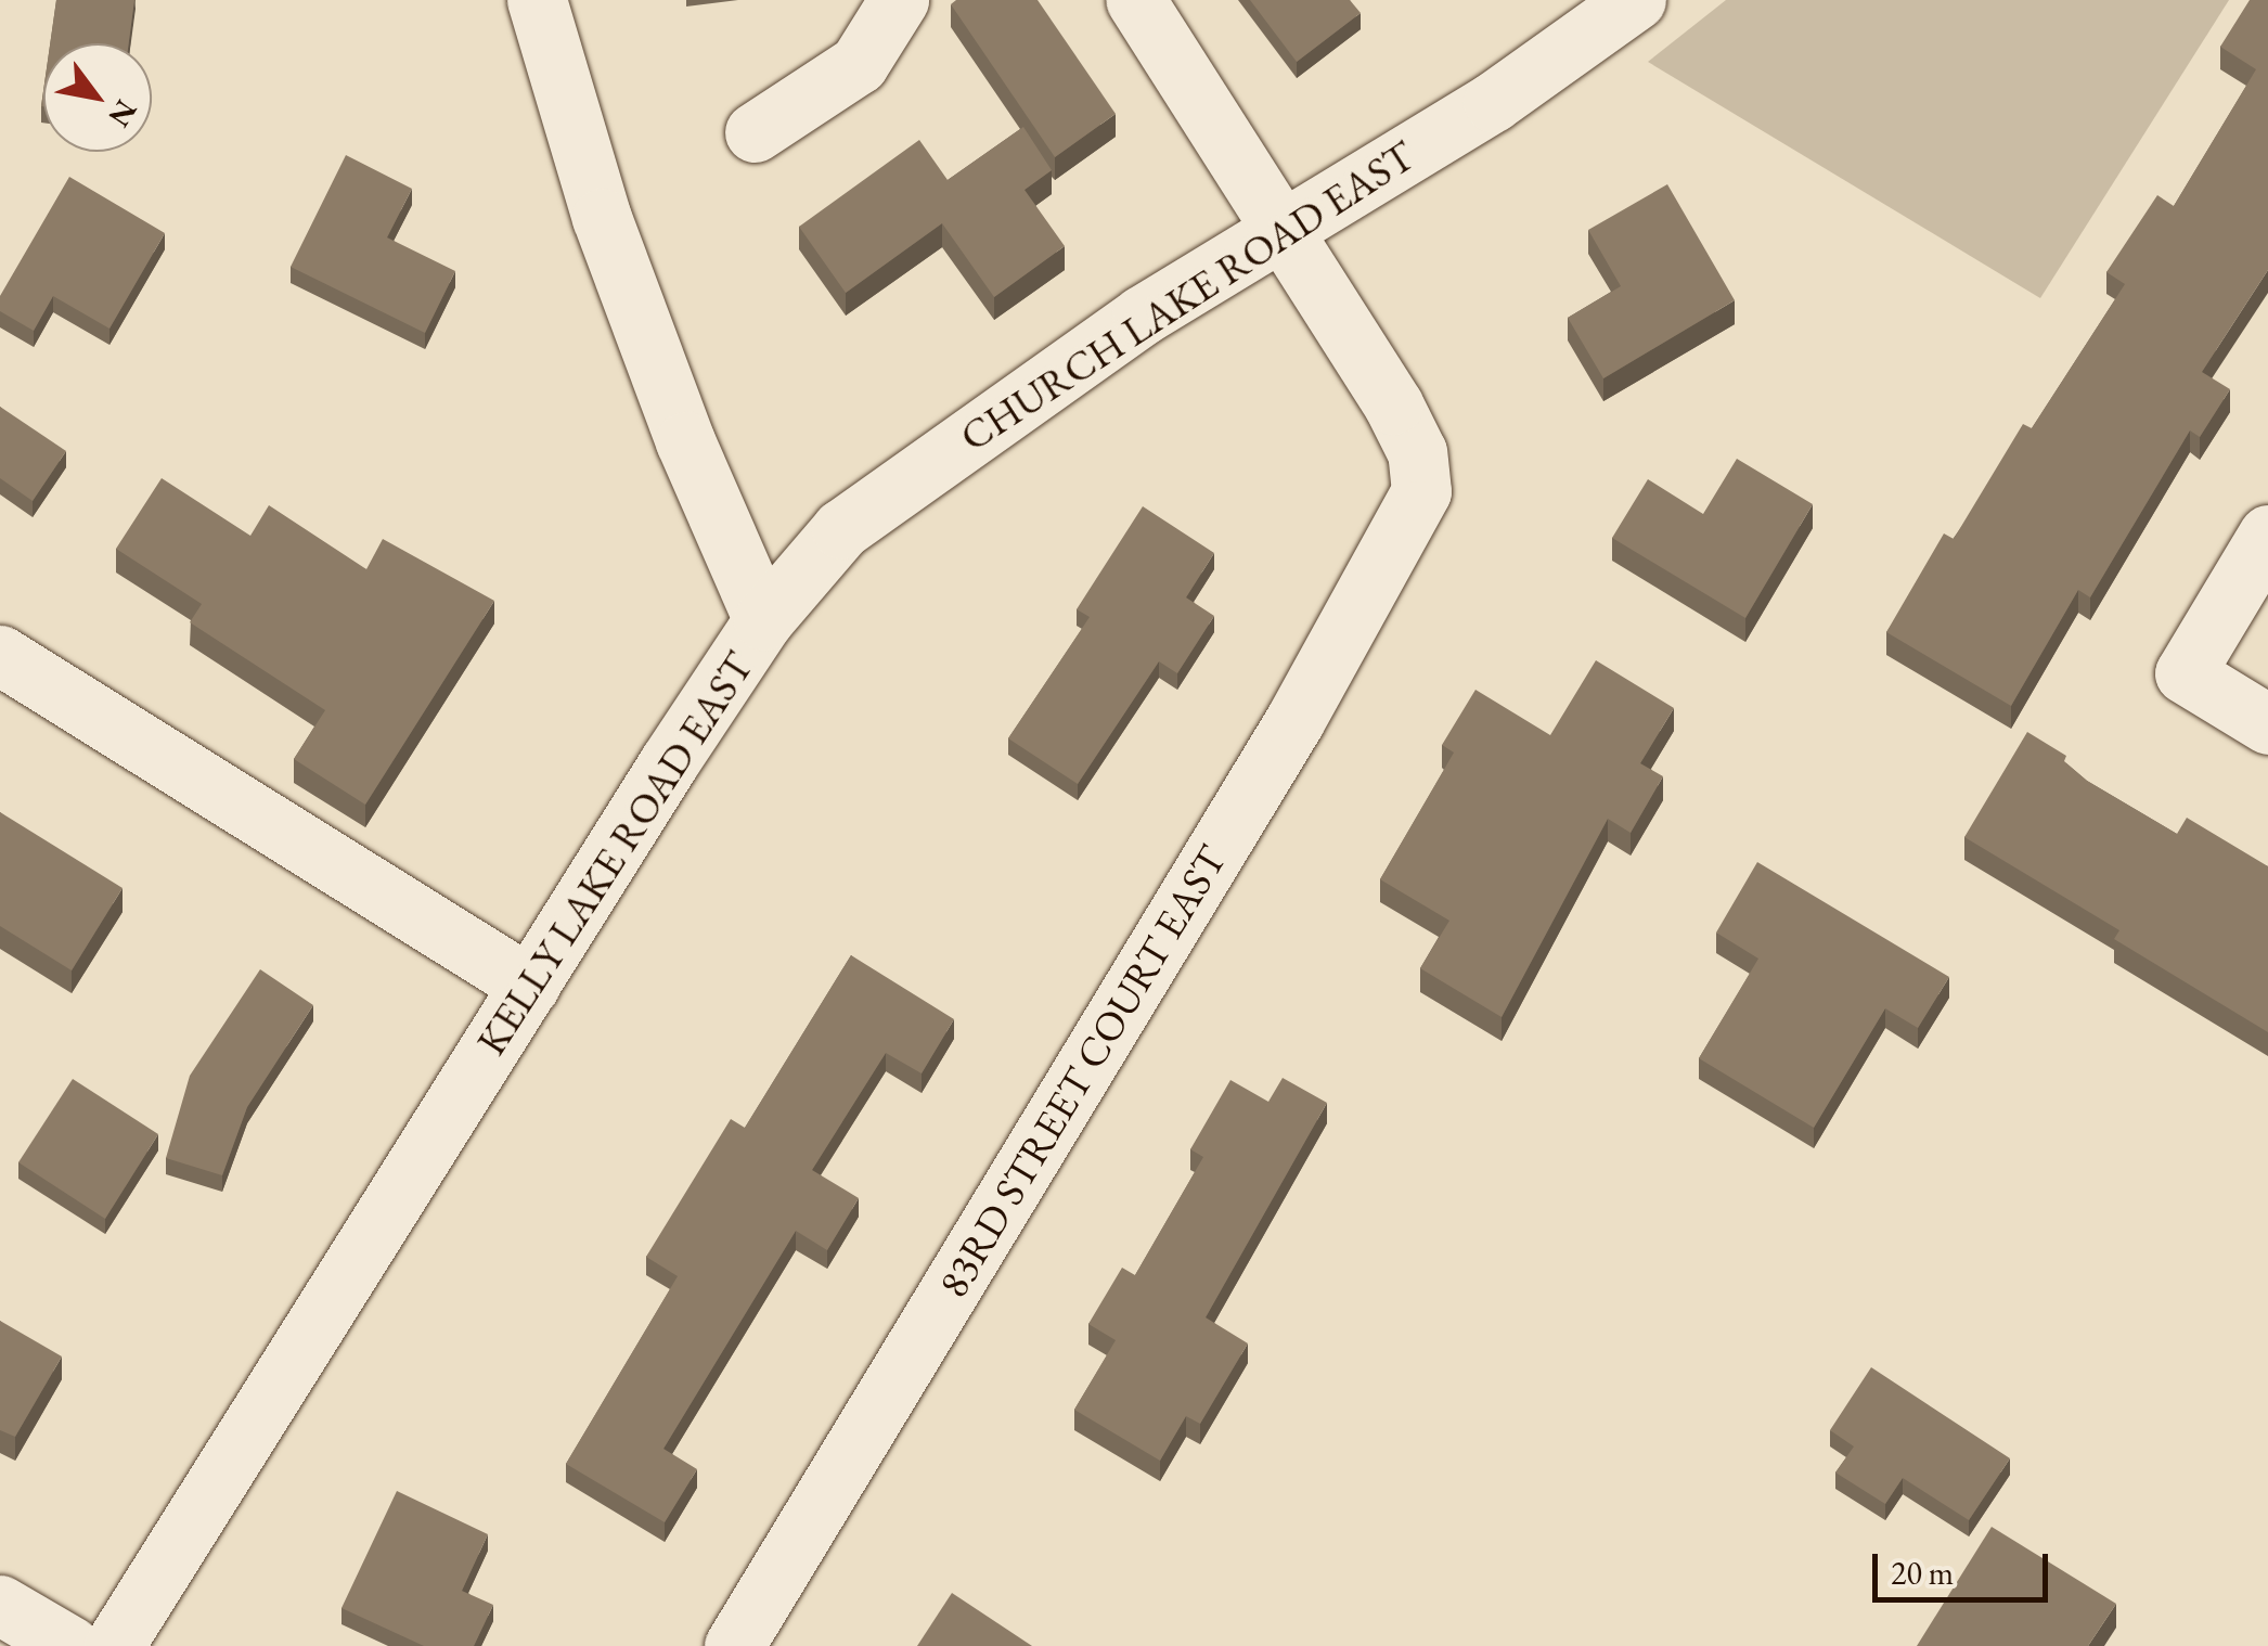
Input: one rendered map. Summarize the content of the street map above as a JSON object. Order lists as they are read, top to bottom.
{
  "streets": {
    "street": ["CHURCH LAKE ROAD EAST", "KELLY LAKE ROAD EAST", "83RD STREET COURT EAST"]
  },
  "crossings": [
    ["CHURCH LAKE ROAD EAST", "KELLY LAKE ROAD EAST"],
    ["CHURCH LAKE ROAD EAST", "83RD STREET COURT EAST"]
  ],
  "scale_bar": "20 m",
  "north": "bottom right"
}
